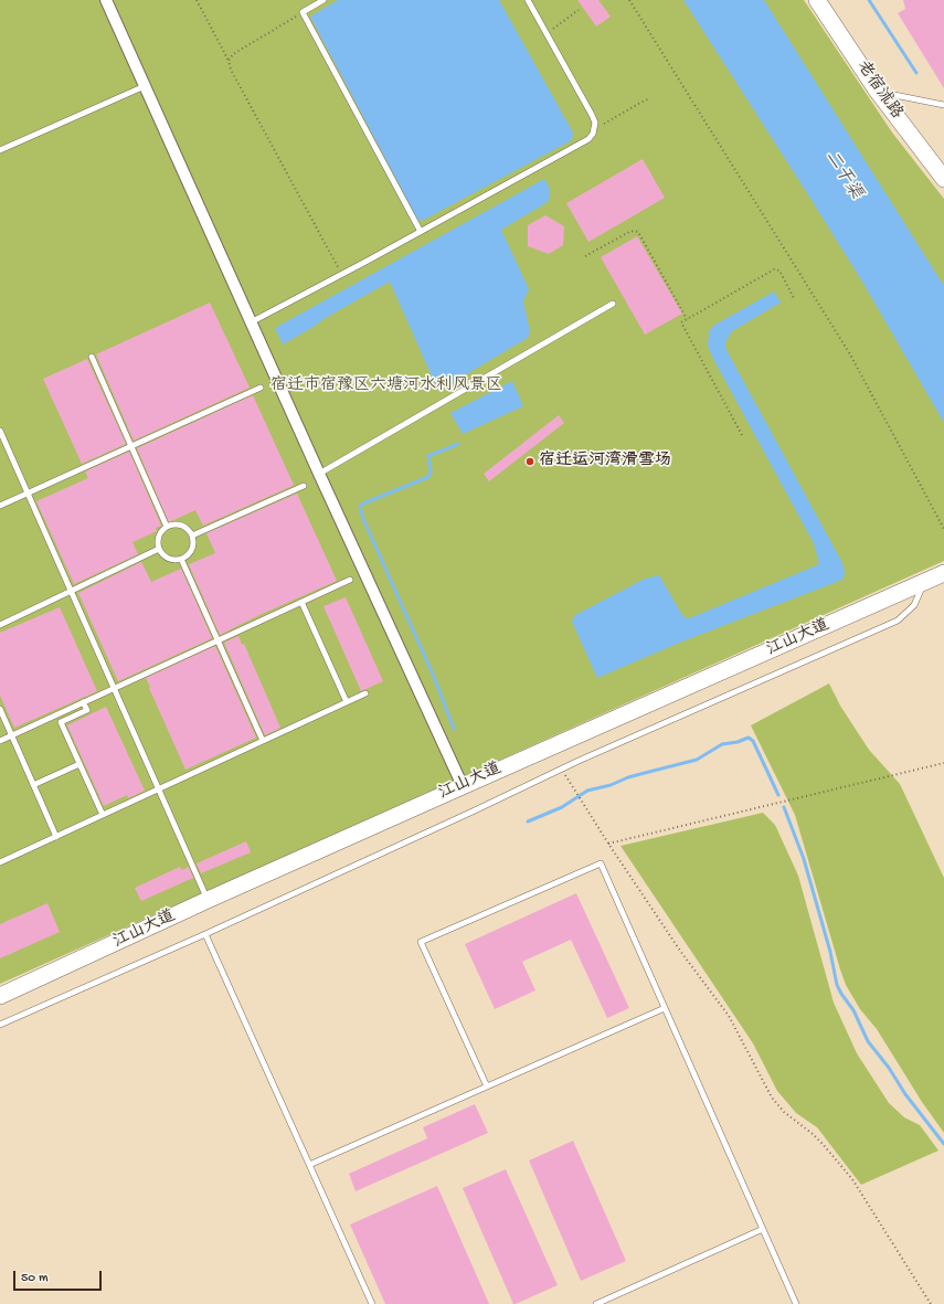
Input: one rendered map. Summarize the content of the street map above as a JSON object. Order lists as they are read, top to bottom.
{
  "streets": {
    "main road": ["老宿沭路", "江山大道"]
  },
  "water": ["二干渠"],
  "parks": ["宿迁市宿豫区六塘河水利风景区"],
  "places": ["宿迁运河湾滑雪场"],
  "scale_bar": "50 m"
}
